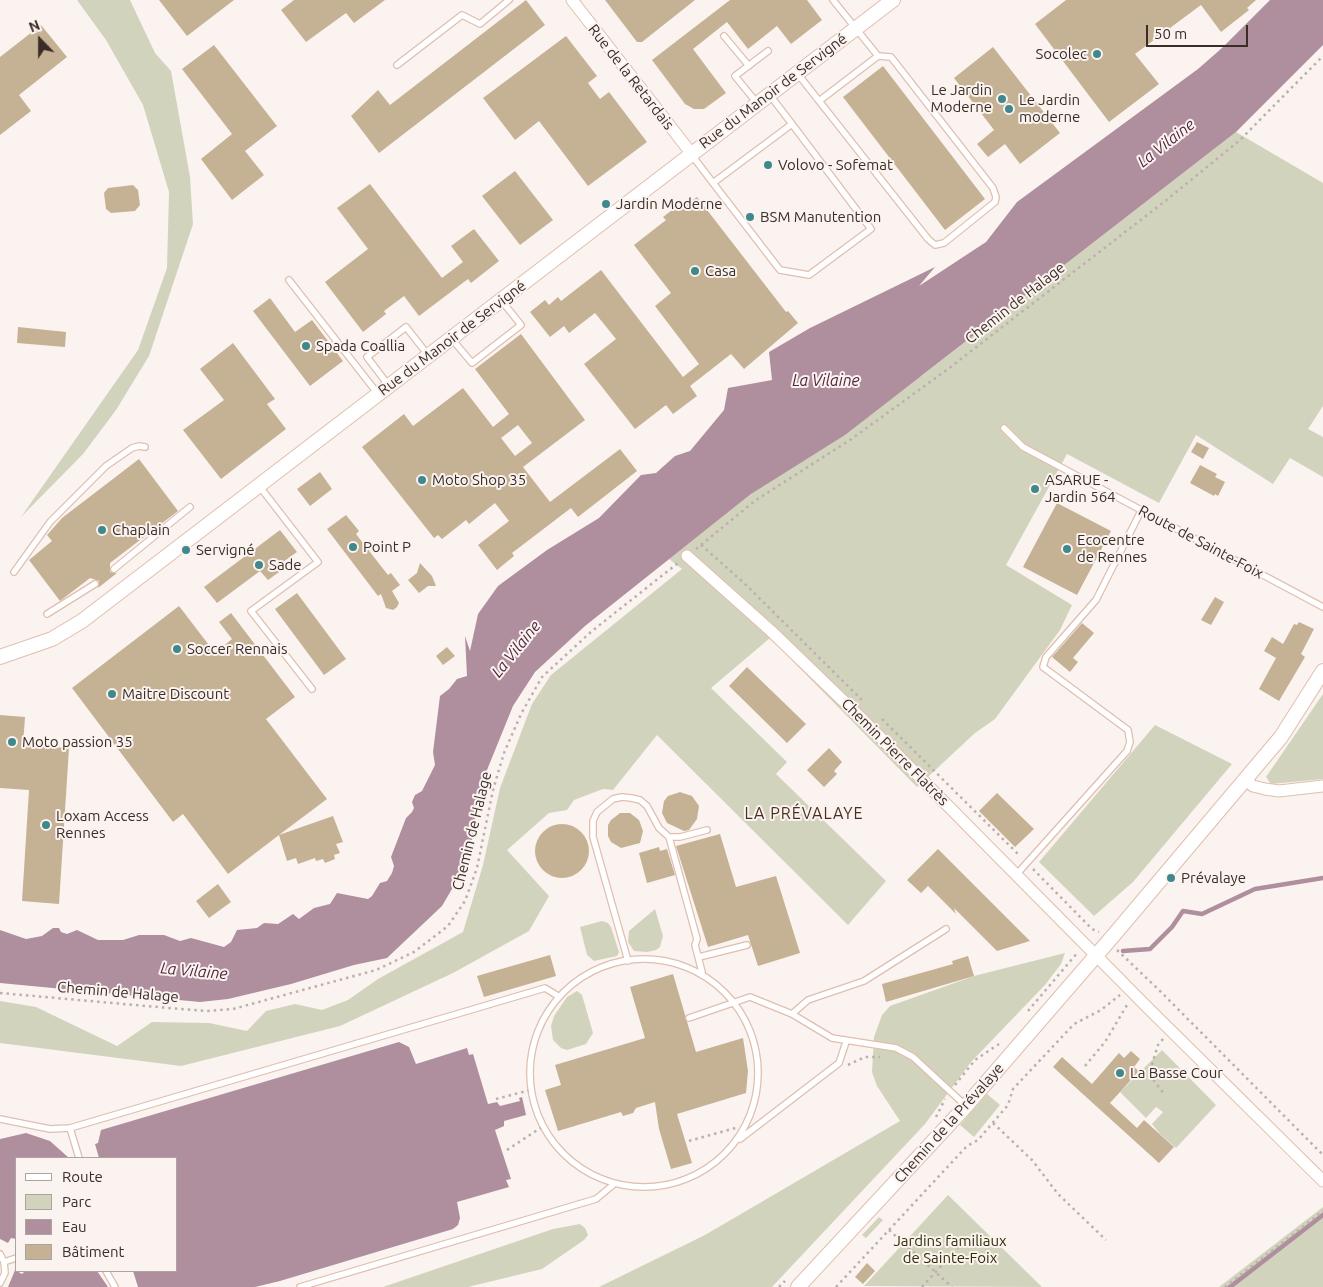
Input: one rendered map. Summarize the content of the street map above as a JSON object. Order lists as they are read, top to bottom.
{
  "streets": {
    "street": [
      "Rue de la Retardais",
      "Rue du Manoir de Servigné",
      "Chemin Pierre Flatrès",
      "Chemin de la Prévalaye"
    ],
    "lane": ["Route de Sainte-Foix"],
    "path": ["Chemin de Halage"]
  },
  "crossings": [
    ["Rue de la Retardais", "Rue du Manoir de Servigné"],
    ["Chemin de Halage", "Chemin Pierre Flatrès"],
    ["Chemin Pierre Flatrès", "Chemin de la Prévalaye"]
  ],
  "districts": ["LA PRÉVALAYE"],
  "water": ["La Vilaine"],
  "parks": ["Jardins familiaux de Sainte-Foix"],
  "places": [
    "Socolec",
    "Le Jardin Moderne",
    "Le Jardin moderne",
    "Volovo - Sofemat",
    "Jardin Moderne",
    "BSM Manutention",
    "Casa",
    "Spada Coallia",
    "Moto Shop 35",
    "ASARUE - Jardin 564",
    "Chaplain",
    "Point P",
    "Ecocentre de Rennes",
    "Servigné",
    "Sade",
    "Soccer Rennais",
    "Maitre Discount",
    "Moto passion 35",
    "Loxam Access Rennes",
    "Prévalaye",
    "La Basse Cour"
  ],
  "legend": [
    "Route",
    "Parc",
    "Eau",
    "Bâtiment"
  ],
  "scale_bar": "50 m",
  "north": "top"
}
